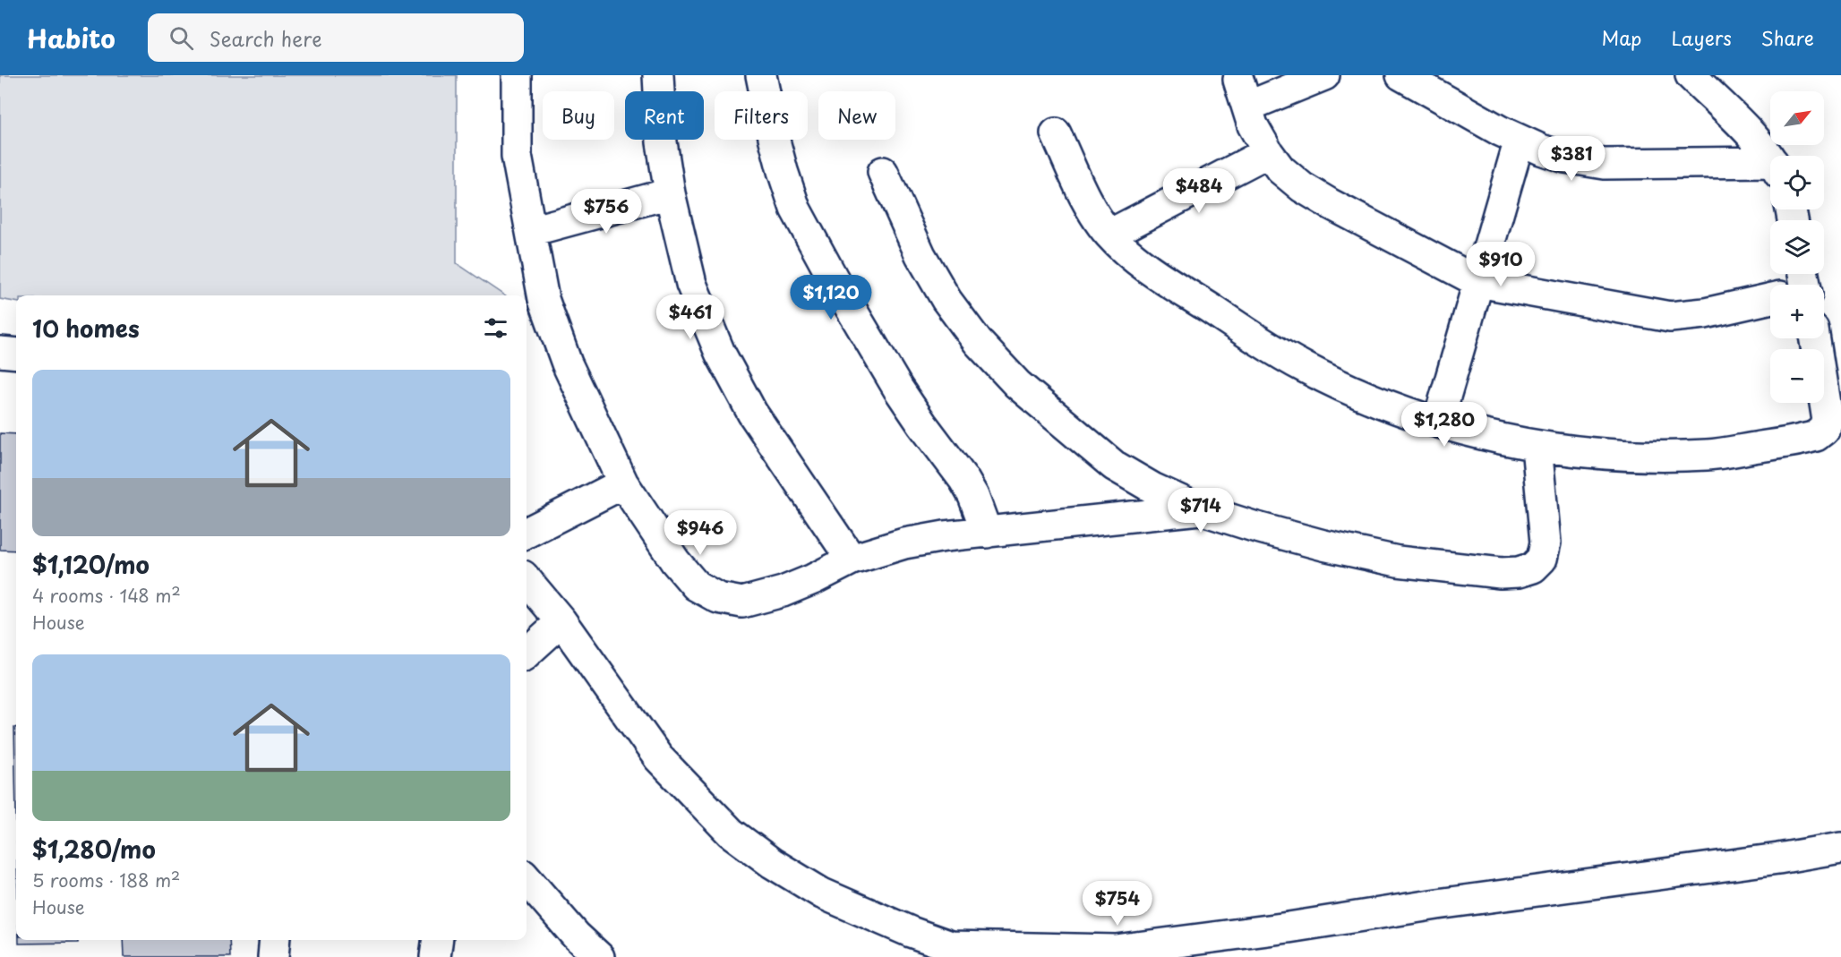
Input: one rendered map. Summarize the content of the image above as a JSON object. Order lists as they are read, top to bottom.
{
  "north": "top right",
  "page": {
    "header": "Habito",
    "search": "Search here",
    "nav": ["Map", "Layers", "Share"],
    "map_buttons": ["+", "−"],
    "chip": [
      "Buy",
      "Rent",
      "Filters",
      "New"
    ],
    "price": [
      "$381",
      "$484",
      "$756",
      "$910",
      "$1,120",
      "$461",
      "$1,280",
      "$714",
      "$946",
      "$754"
    ],
    "heading": "10 homes",
    "list": [
      {
        "name": "$1,120/mo",
        "note": "4 rooms · 148 m² · House"
      },
      {
        "name": "$1,280/mo",
        "note": "5 rooms · 188 m² · House"
      }
    ]
  }
}
